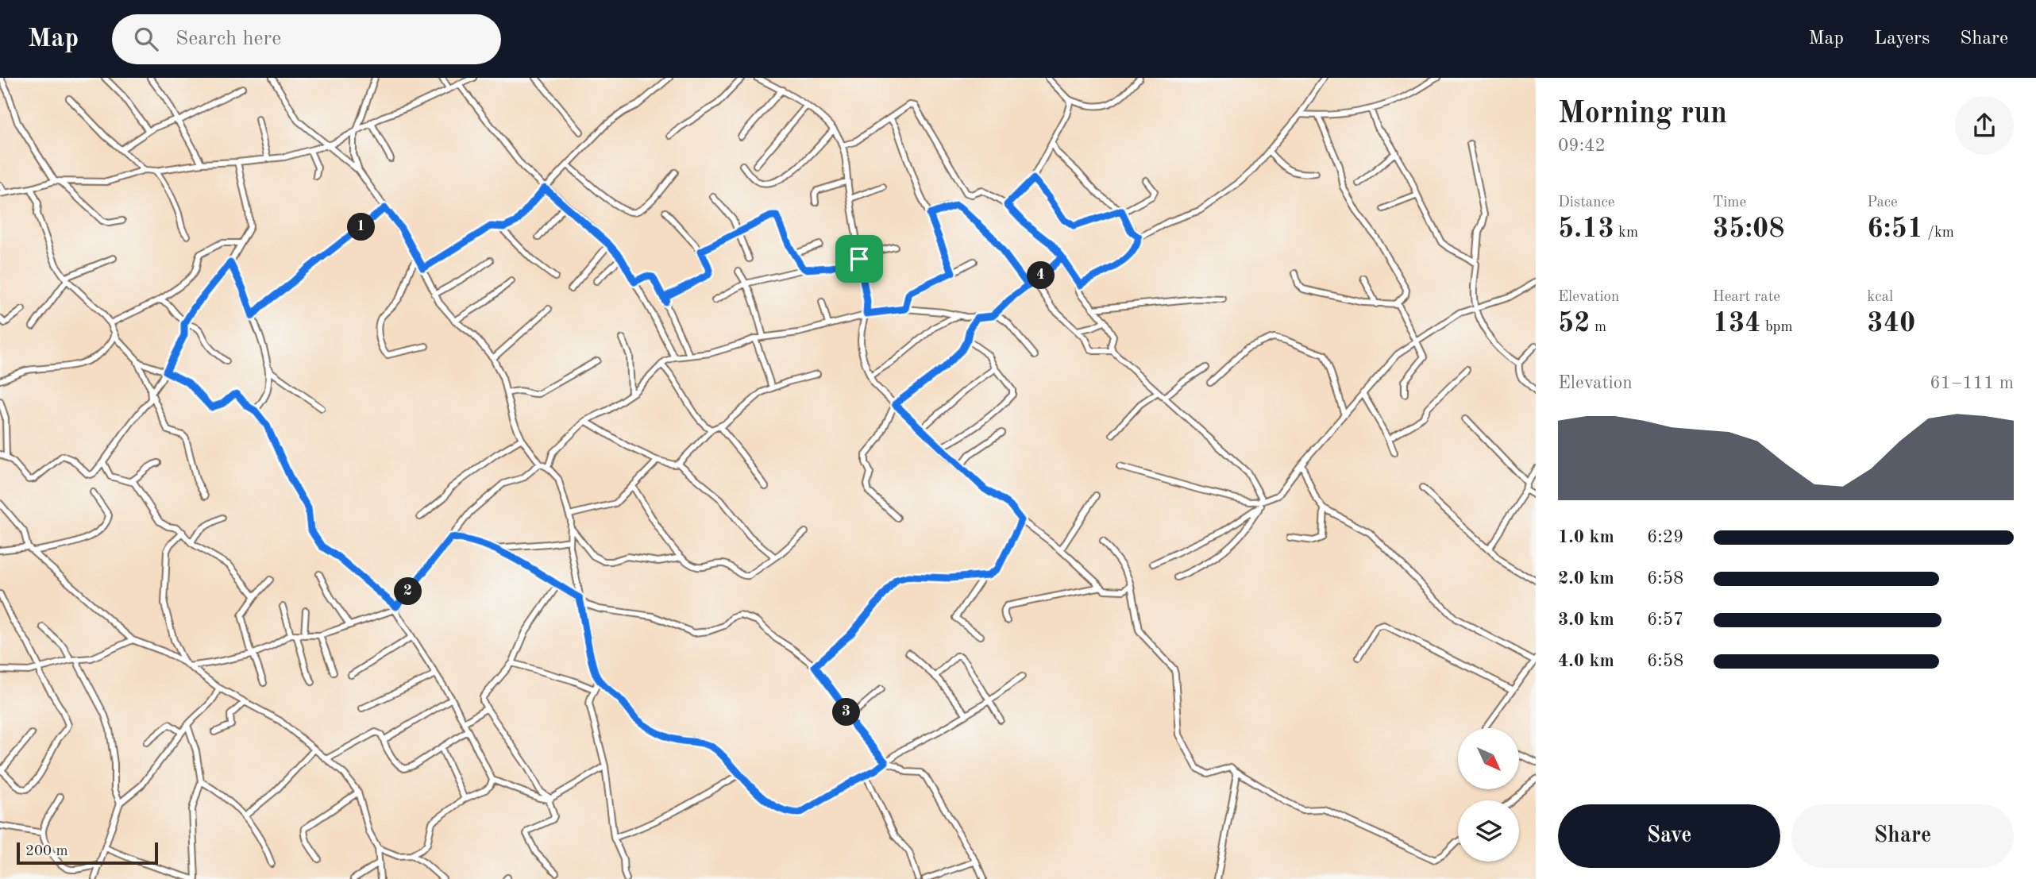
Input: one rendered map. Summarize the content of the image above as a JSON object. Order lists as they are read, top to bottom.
{
  "scale_bar": "200 m",
  "north": "bottom right",
  "page": {
    "header": "Map",
    "search": "Search here",
    "nav": ["Map", "Layers", "Share"],
    "heading": ["Morning run", "09:42"],
    "stats": [
      ["Distance", "5.13 km"],
      ["Time", "35:08"],
      ["Pace", "6:51 /km"],
      ["Elevation", "52 m"],
      ["Heart rate", "134 bpm"],
      ["kcal", "340"]
    ],
    "pins": [
      "1",
      "4",
      "2",
      "3"
    ],
    "chart": ["Elevation", "61–111 m"],
    "list": [
      {
        "name": "1.0 km",
        "note": "6:29"
      },
      {
        "name": "2.0 km",
        "note": "6:58"
      },
      {
        "name": "3.0 km",
        "note": "6:57"
      },
      {
        "name": "4.0 km",
        "note": "6:58"
      }
    ],
    "buttons": ["Save", "Share"],
    "scale": "200 m"
  }
}
